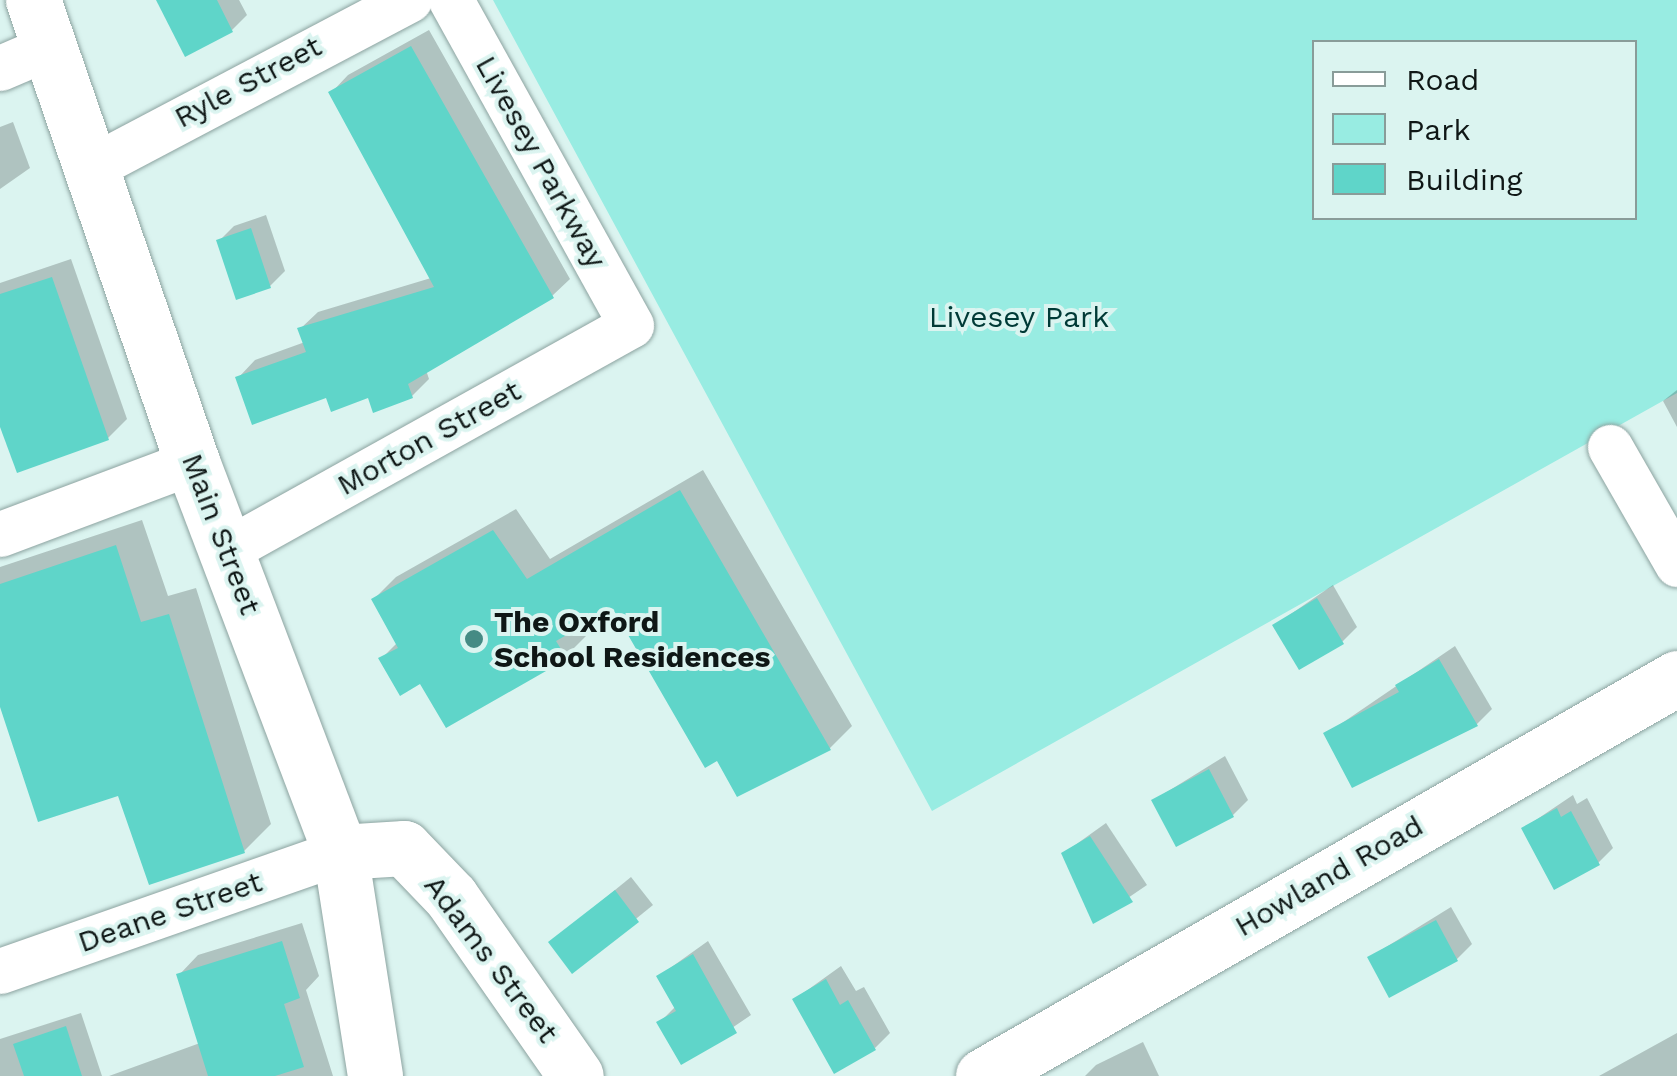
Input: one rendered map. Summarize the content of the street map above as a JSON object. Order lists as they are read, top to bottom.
{
  "streets": {
    "main road": ["Main Street", "Howland Road", "Adams Street"],
    "street": [
      "Ryle Street",
      "Livesey Parkway",
      "Morton Street",
      "Deane Street"
    ]
  },
  "crossings": [
    ["Ryle Street", "Main Street"],
    ["Livesey Parkway", "Morton Street"],
    ["Morton Street", "Main Street"],
    ["Main Street", "Deane Street"],
    ["Main Street", "Adams Street"],
    ["Deane Street", "Adams Street"]
  ],
  "parks": ["Livesey Park"],
  "places": ["The Oxford School Residences"],
  "legend": ["Road", "Park", "Building"]
}
